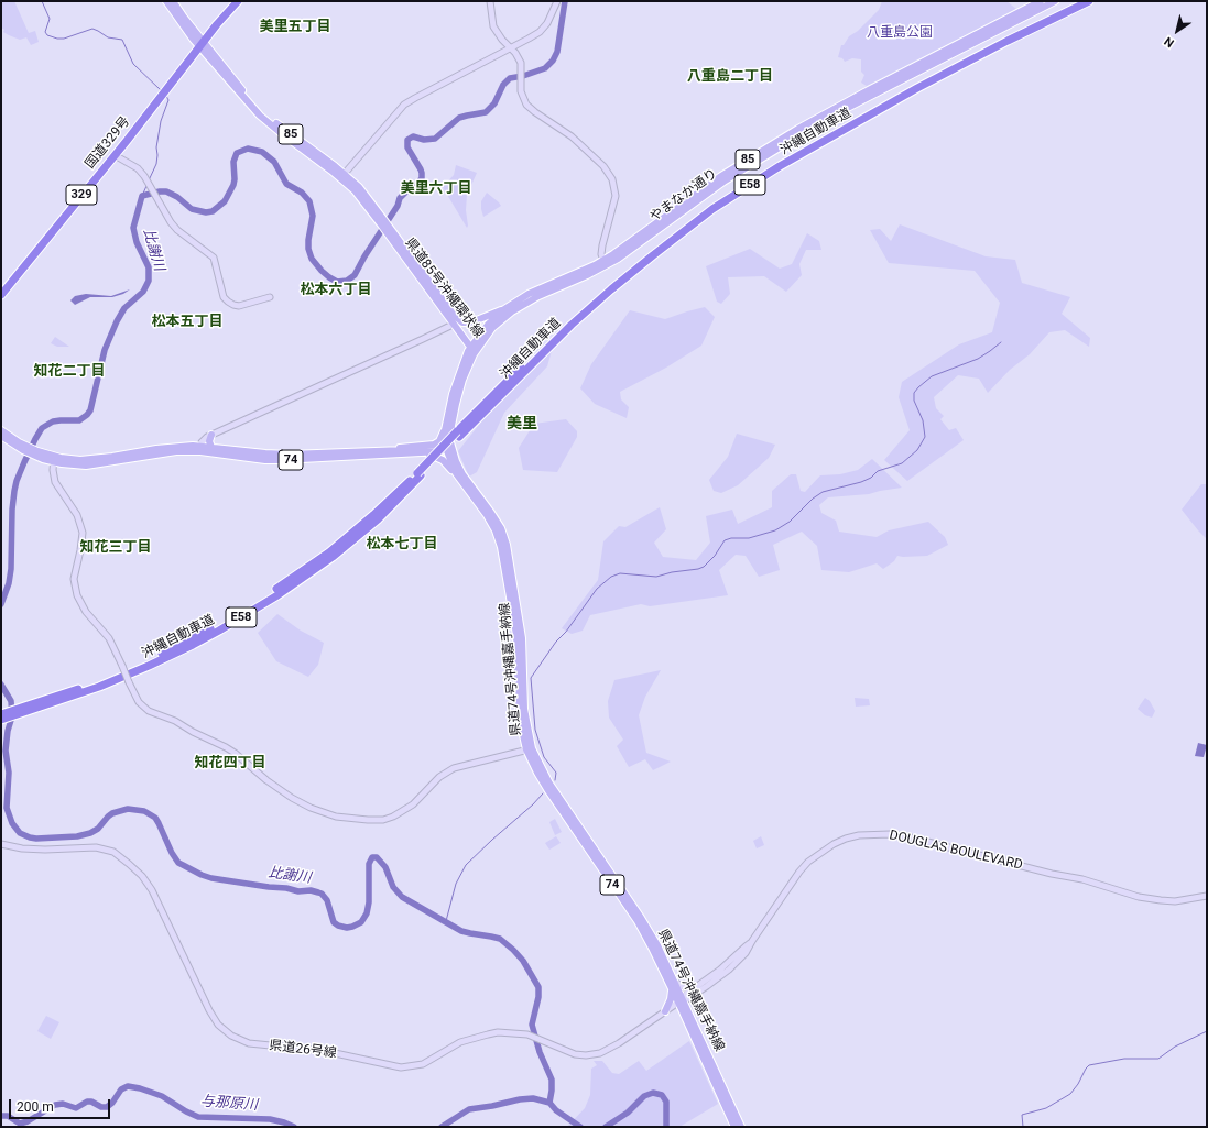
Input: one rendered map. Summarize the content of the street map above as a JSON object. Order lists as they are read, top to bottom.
{
  "streets": {
    "highway": [
      "沖縄自動車道",
      "国道329号",
      "E58",
      "329"
    ],
    "main road": [
      "85",
      "やまなか通り",
      "県道85号沖縄環状線",
      "74",
      "県道74号沖縄嘉手納線"
    ],
    "street": ["DOUGLAS BOULEVARD", "県道26号線"]
  },
  "crossings": [
    ["国道329号", "329"],
    ["国道329号", "県道85号沖縄環状線"],
    ["329", "県道85号沖縄環状線"],
    ["やまなか通り", "県道85号沖縄環状線"],
    ["やまなか通り", "74"],
    ["やまなか通り", "県道74号沖縄嘉手納線"],
    ["74", "県道74号沖縄嘉手納線"],
    ["県道74号沖縄嘉手納線", "DOUGLAS BOULEVARD"],
    ["県道74号沖縄嘉手納線", "県道26号線"],
    ["DOUGLAS BOULEVARD", "県道26号線"]
  ],
  "districts": [
    "美里五丁目",
    "八重島二丁目",
    "美里六丁目",
    "松本六丁目",
    "松本五丁目",
    "知花二丁目",
    "美里",
    "松本七丁目",
    "知花三丁目",
    "知花四丁目"
  ],
  "water": ["比謝川", "与那原川"],
  "parks": ["八重島公園"],
  "scale_bar": "200 m",
  "north": "bottom left"
}
